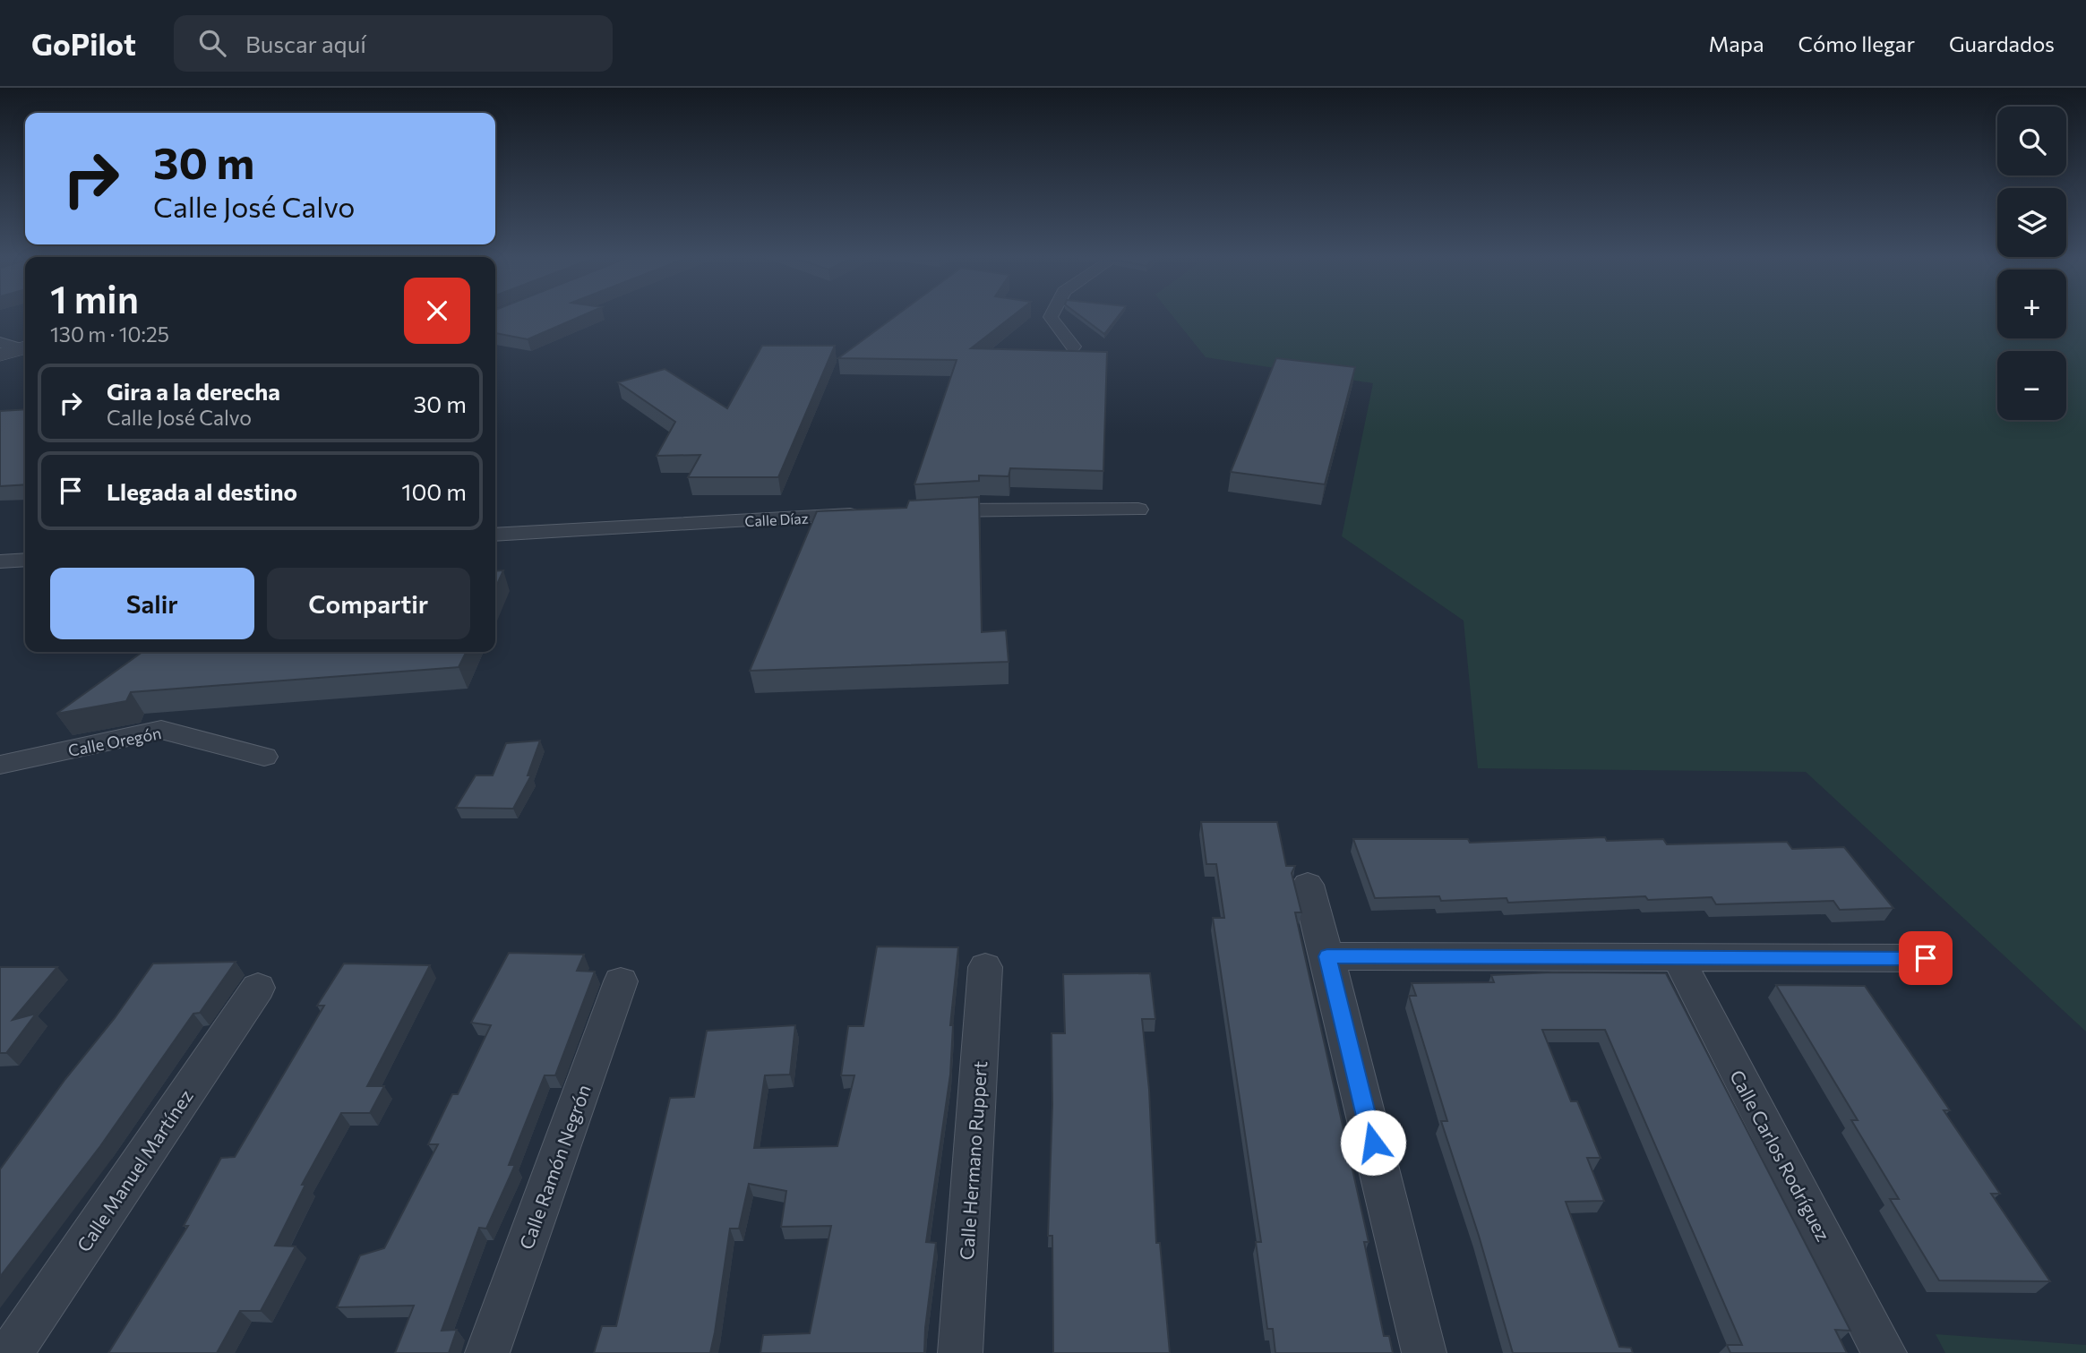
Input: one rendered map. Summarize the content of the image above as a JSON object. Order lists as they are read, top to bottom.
{
  "streets": {
    "street": [
      "Calle Díaz",
      "Calle Oregón",
      "Calle Carlos Rodríguez",
      "Calle Hermano Ruppert",
      "Calle Ramón Negrón",
      "Calle Manuel Martínez"
    ]
  },
  "page": {
    "header": "GoPilot",
    "search": "Buscar aquí",
    "nav": ["Mapa", "Cómo llegar", "Guardados"],
    "map_buttons": ["+", "−"],
    "turn": ["30 m", "Calle José Calvo"],
    "heading": ["1 min", "130 m · 10:25"],
    "list": [
      {
        "name": "Gira a la derecha",
        "note": "Calle José Calvo",
        "value": "30 m"
      },
      {
        "name": "Llegada al destino",
        "value": "100 m"
      }
    ],
    "buttons": ["Salir", "Compartir"]
  }
}
